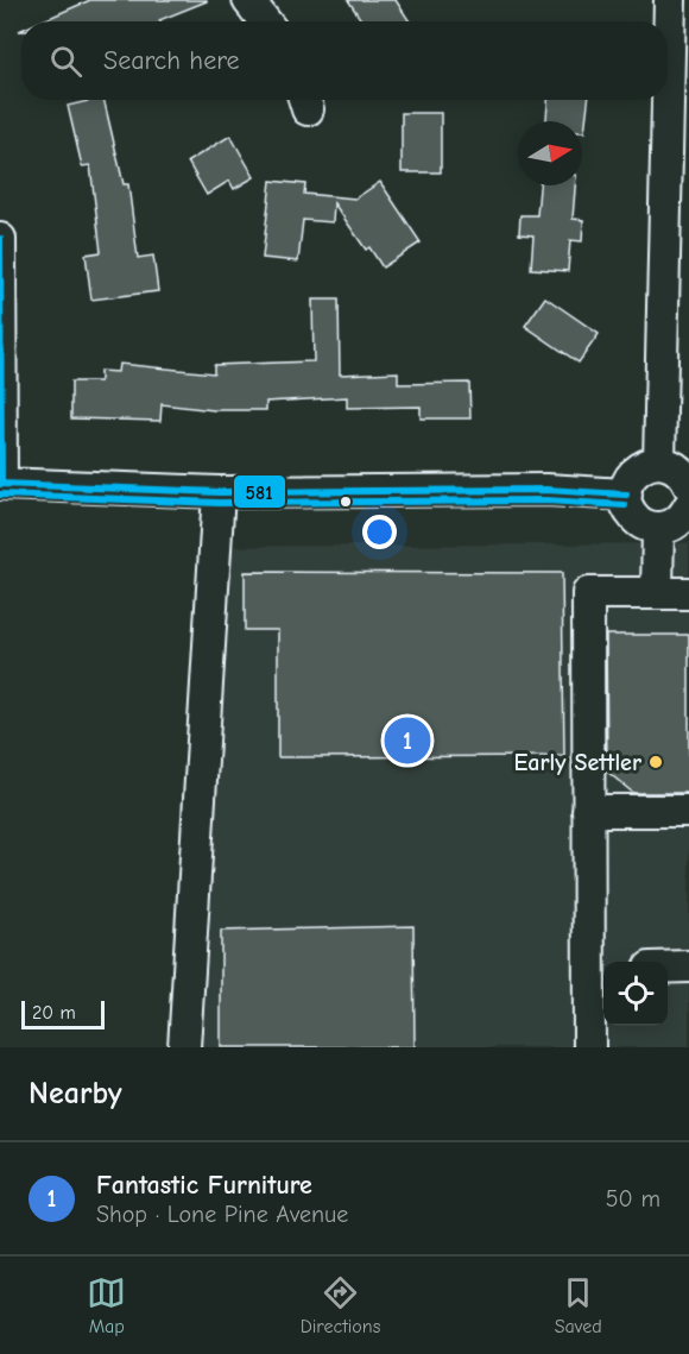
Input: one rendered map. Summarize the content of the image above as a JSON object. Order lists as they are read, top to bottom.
{
  "places": ["Early Settler"],
  "lines": ["transit line 581"],
  "scale_bar": "20 m",
  "north": "right",
  "page": {
    "search": "Search here",
    "pins": "1",
    "scale": "20 m",
    "heading": "Nearby",
    "list": [
      {
        "mark": "1",
        "name": "Fantastic Furniture",
        "note": "Shop · Lone Pine Avenue",
        "value": "50 m"
      }
    ],
    "nav": ["Map", "Directions", "Saved"]
  }
}
